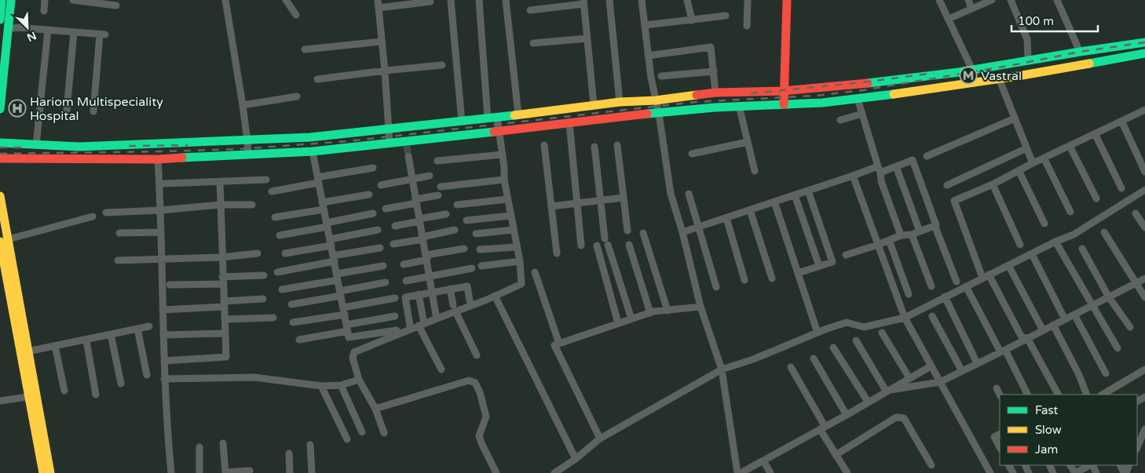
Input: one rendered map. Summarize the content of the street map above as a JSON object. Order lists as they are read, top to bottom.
{
  "places": {
    "metro station": ["Vastral"],
    "hospital": ["Hariom Multispeciality Hospital"]
  },
  "legend": ["Fast", "Slow", "Jam"],
  "scale_bar": "100 m",
  "north": "bottom right"
}
